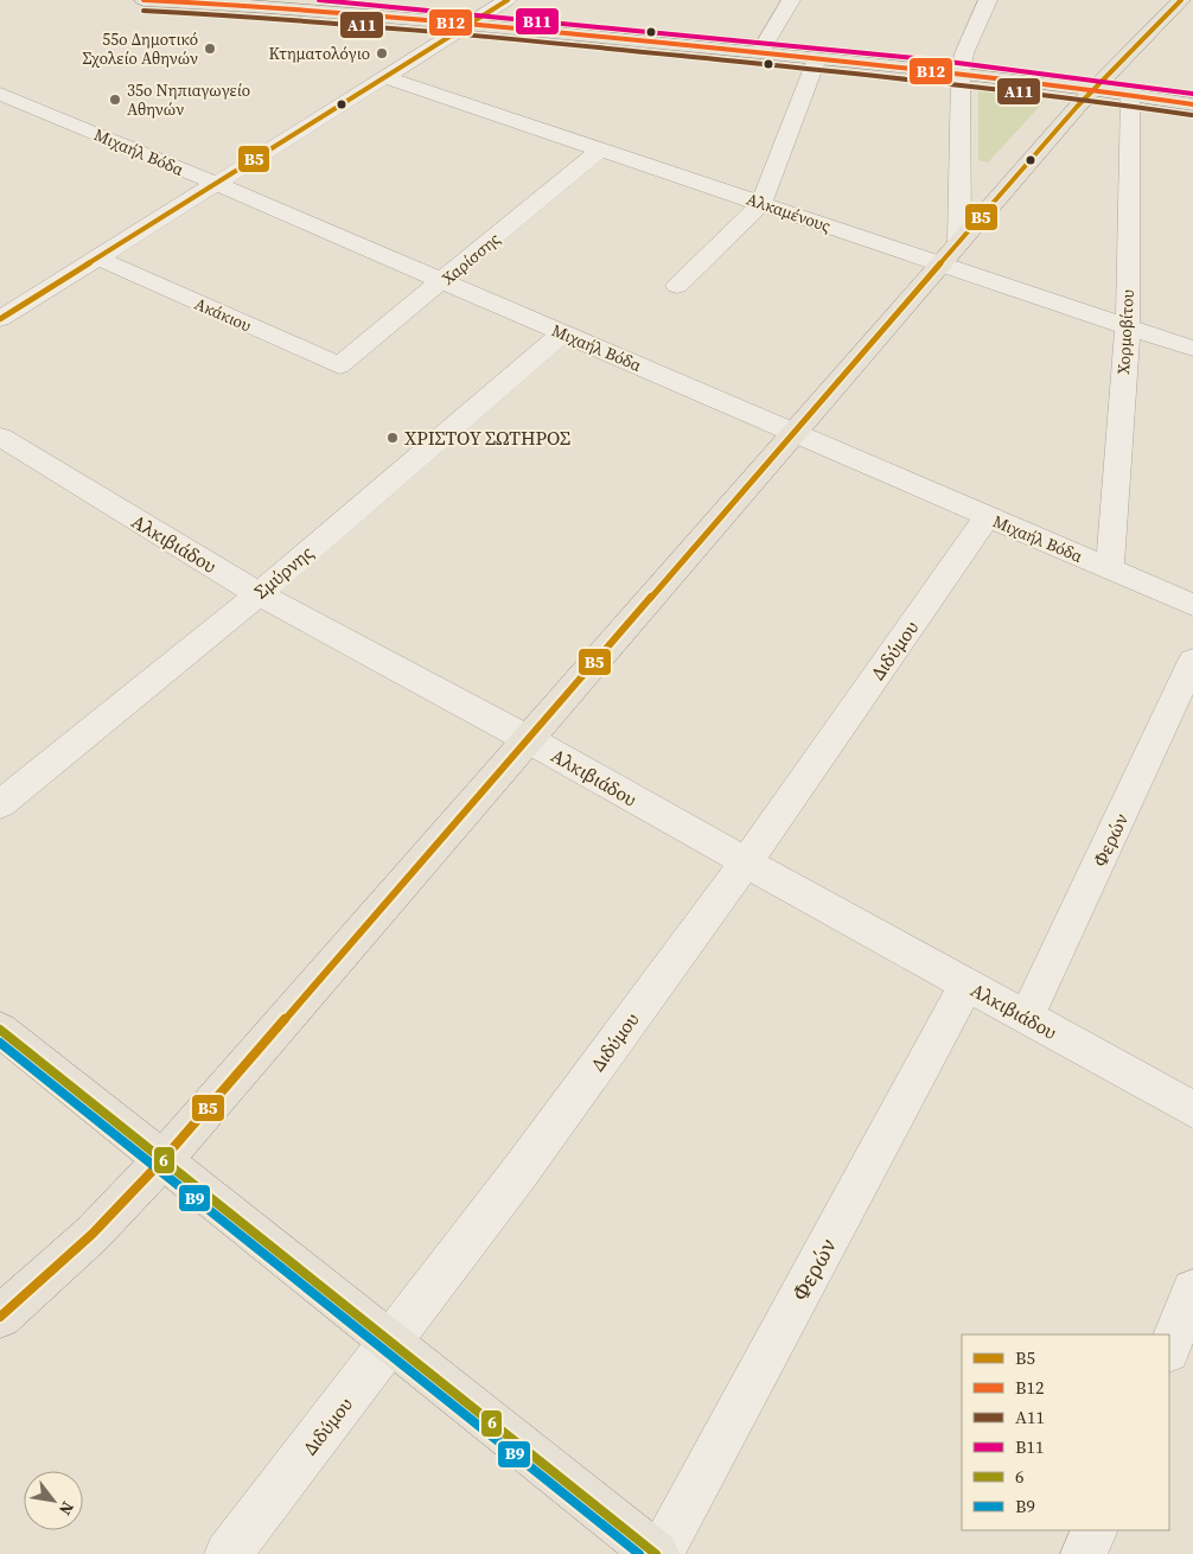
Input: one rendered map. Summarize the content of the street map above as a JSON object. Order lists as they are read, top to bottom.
{
  "streets": {
    "street": [
      "Μιχαήλ Βόδα",
      "Αλκαμένους",
      "Χαρίσσης",
      "Ακάκιου",
      "Χορμοβίτου",
      "Αλκιβιάδου",
      "Σμύρνης",
      "Διδύμου",
      "Φερών"
    ]
  },
  "crossings": [
    ["Μιχαήλ Βόδα", "Χαρίσσης"],
    ["Μιχαήλ Βόδα", "Χορμοβίτου"],
    ["Μιχαήλ Βόδα", "Σμύρνης"],
    ["Μιχαήλ Βόδα", "Διδύμου"],
    ["Αλκαμένους", "Χαρίσσης"],
    ["Αλκαμένους", "Χορμοβίτου"],
    ["Χαρίσσης", "Ακάκιου"],
    ["Αλκιβιάδου", "Σμύρνης"],
    ["Αλκιβιάδου", "Διδύμου"],
    ["Αλκιβιάδου", "Φερών"]
  ],
  "places": [
    "55ο Δημοτικό Σχολείο Αθηνών",
    "Κτηματολόγιο",
    "35ο Νηπιαγωγείο Αθηνών",
    "ΧΡΙΣΤΟΥ ΣΩΤΗΡΟΣ"
  ],
  "lines": [
    "transit line Β5",
    "transit line Β12",
    "transit line Β11",
    "transit line Α11",
    "transit line 6",
    "transit line Β9"
  ],
  "legend": [
    "Β5",
    "Β12",
    "Α11",
    "Β11",
    "6",
    "Β9"
  ],
  "north": "bottom right"
}
